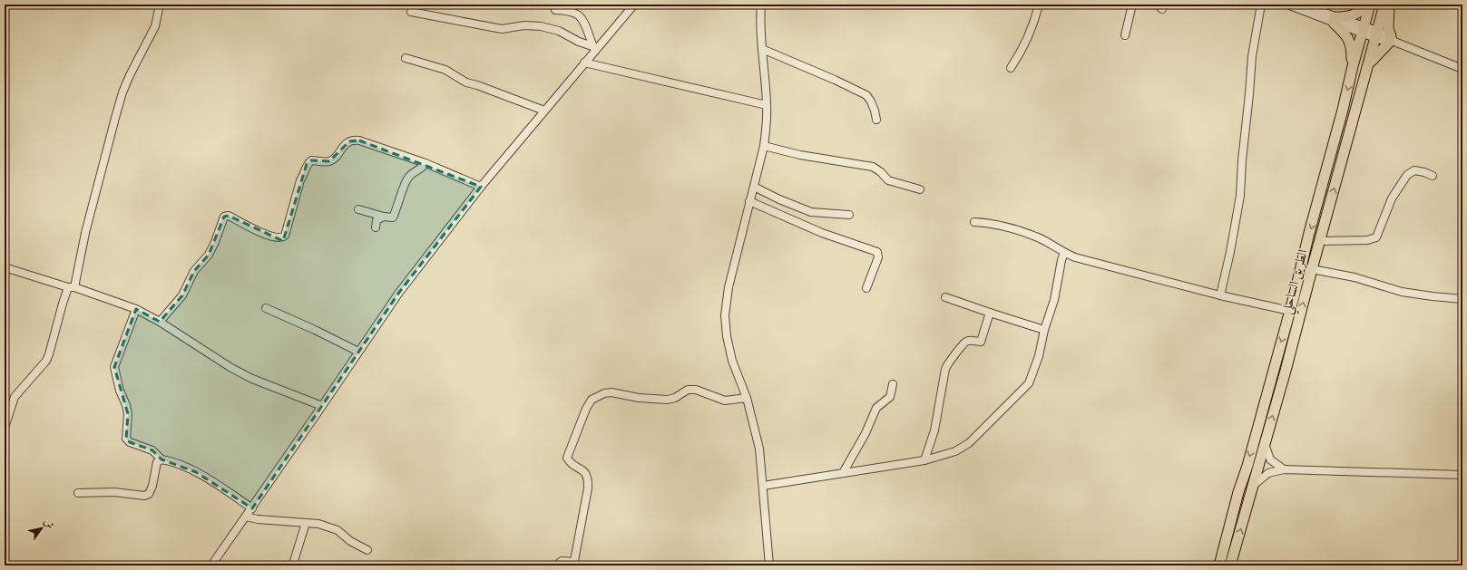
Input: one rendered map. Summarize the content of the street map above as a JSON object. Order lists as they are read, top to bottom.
{
  "streets": {
    "highway": ["الطريق الساحلي"]
  },
  "north": "top right"
}
